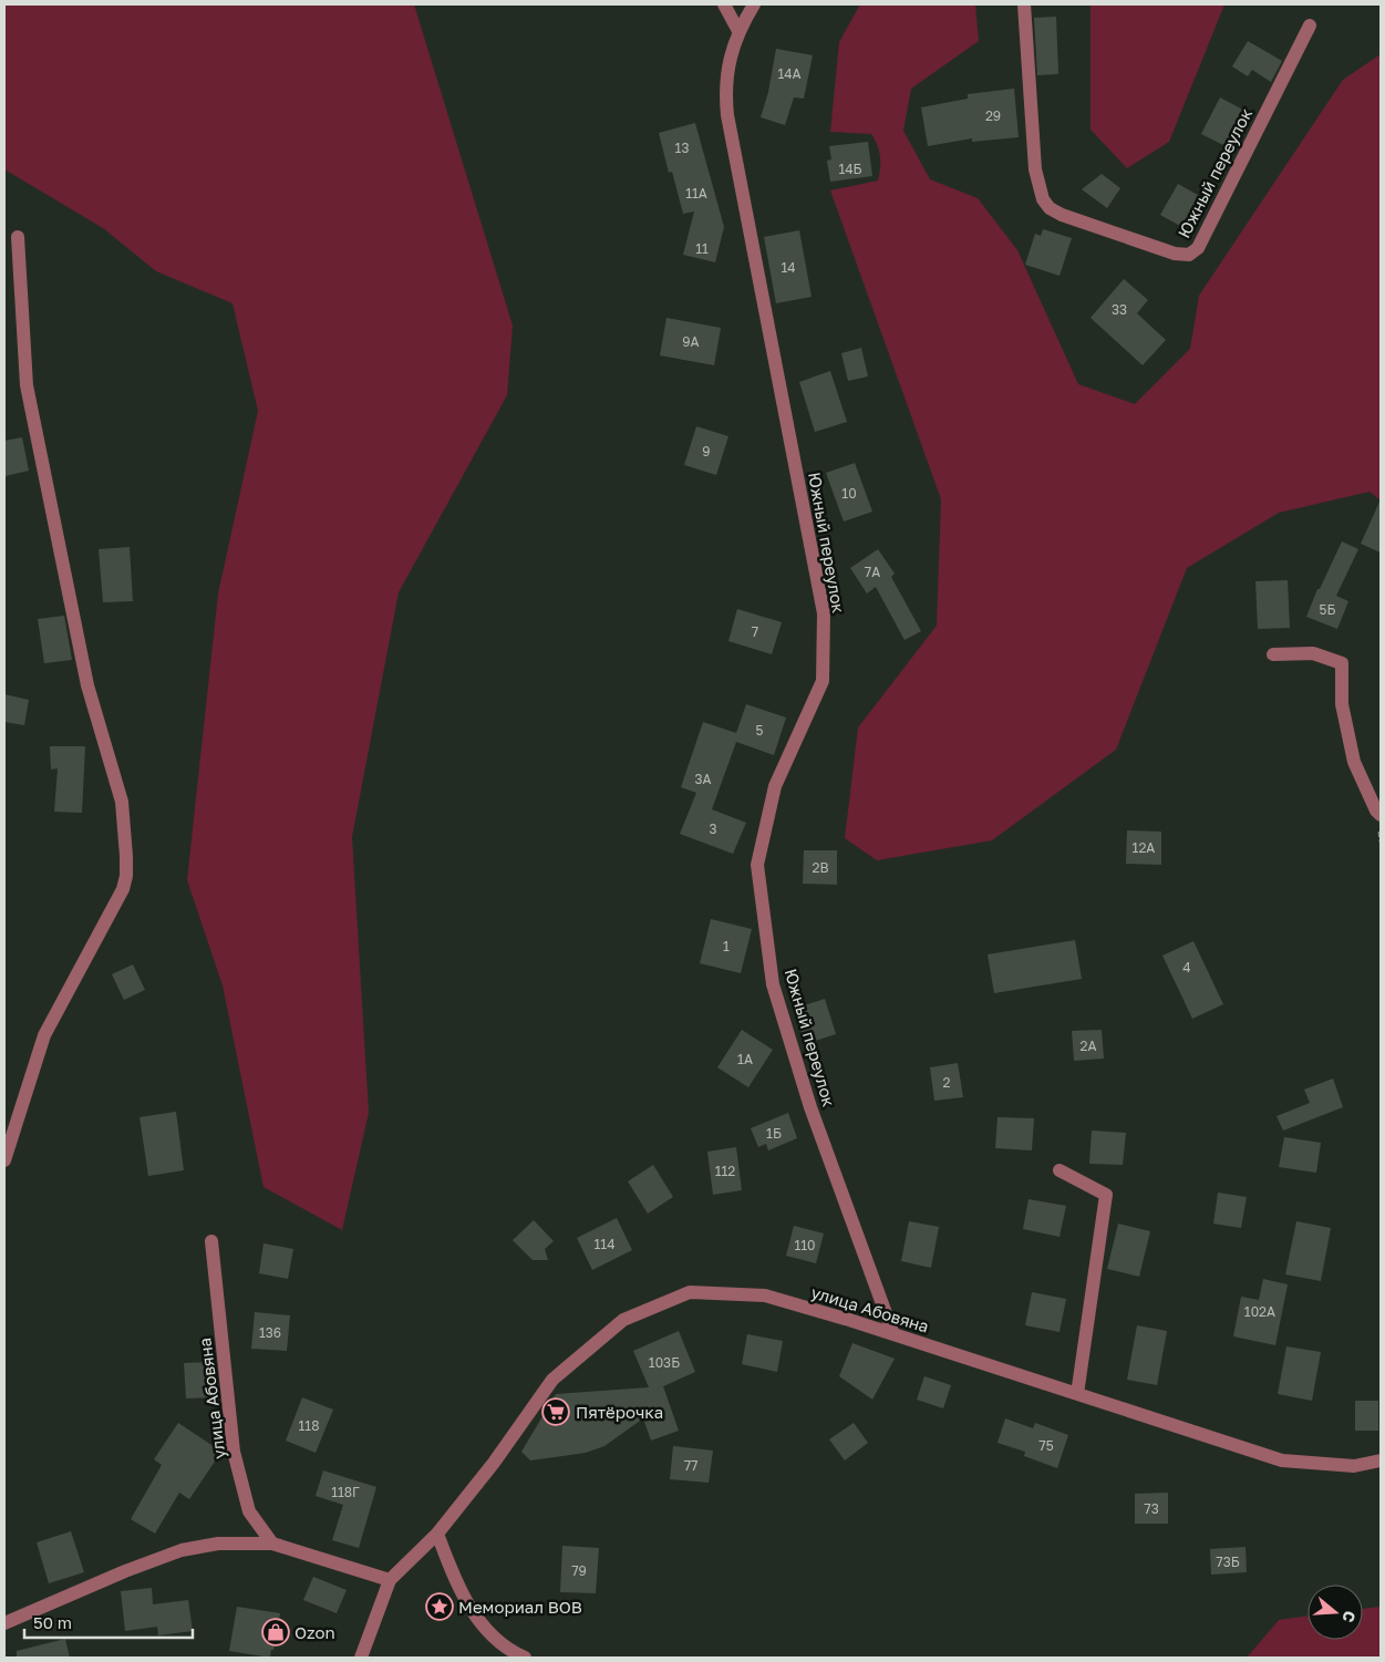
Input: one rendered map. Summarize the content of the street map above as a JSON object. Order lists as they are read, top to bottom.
{
  "streets": {
    "street": ["Южный переулок", "улица Абовяна"]
  },
  "crossings": [
    ["Южный переулок", "улица Абовяна"]
  ],
  "places": {
    "supermarket": ["Пятёрочка"],
    "place": ["Мемориал ВОВ"],
    "shop": ["Ozon"]
  },
  "house_numbers": [
    "14А",
    "29",
    "13",
    "14Б",
    "11А",
    "11",
    "14",
    "33",
    "9А",
    "9",
    "10",
    "7А",
    "5Б",
    "7",
    "5",
    "3А",
    "3",
    "12А",
    "2В",
    "1",
    "4",
    "2А",
    "1А",
    "2",
    "1Б",
    "112",
    "114",
    "110",
    "102А",
    "136",
    "103Б",
    "118",
    "75",
    "77",
    "118Г",
    "73",
    "73Б",
    "79"
  ],
  "scale_bar": "50 m",
  "north": "right"
}
